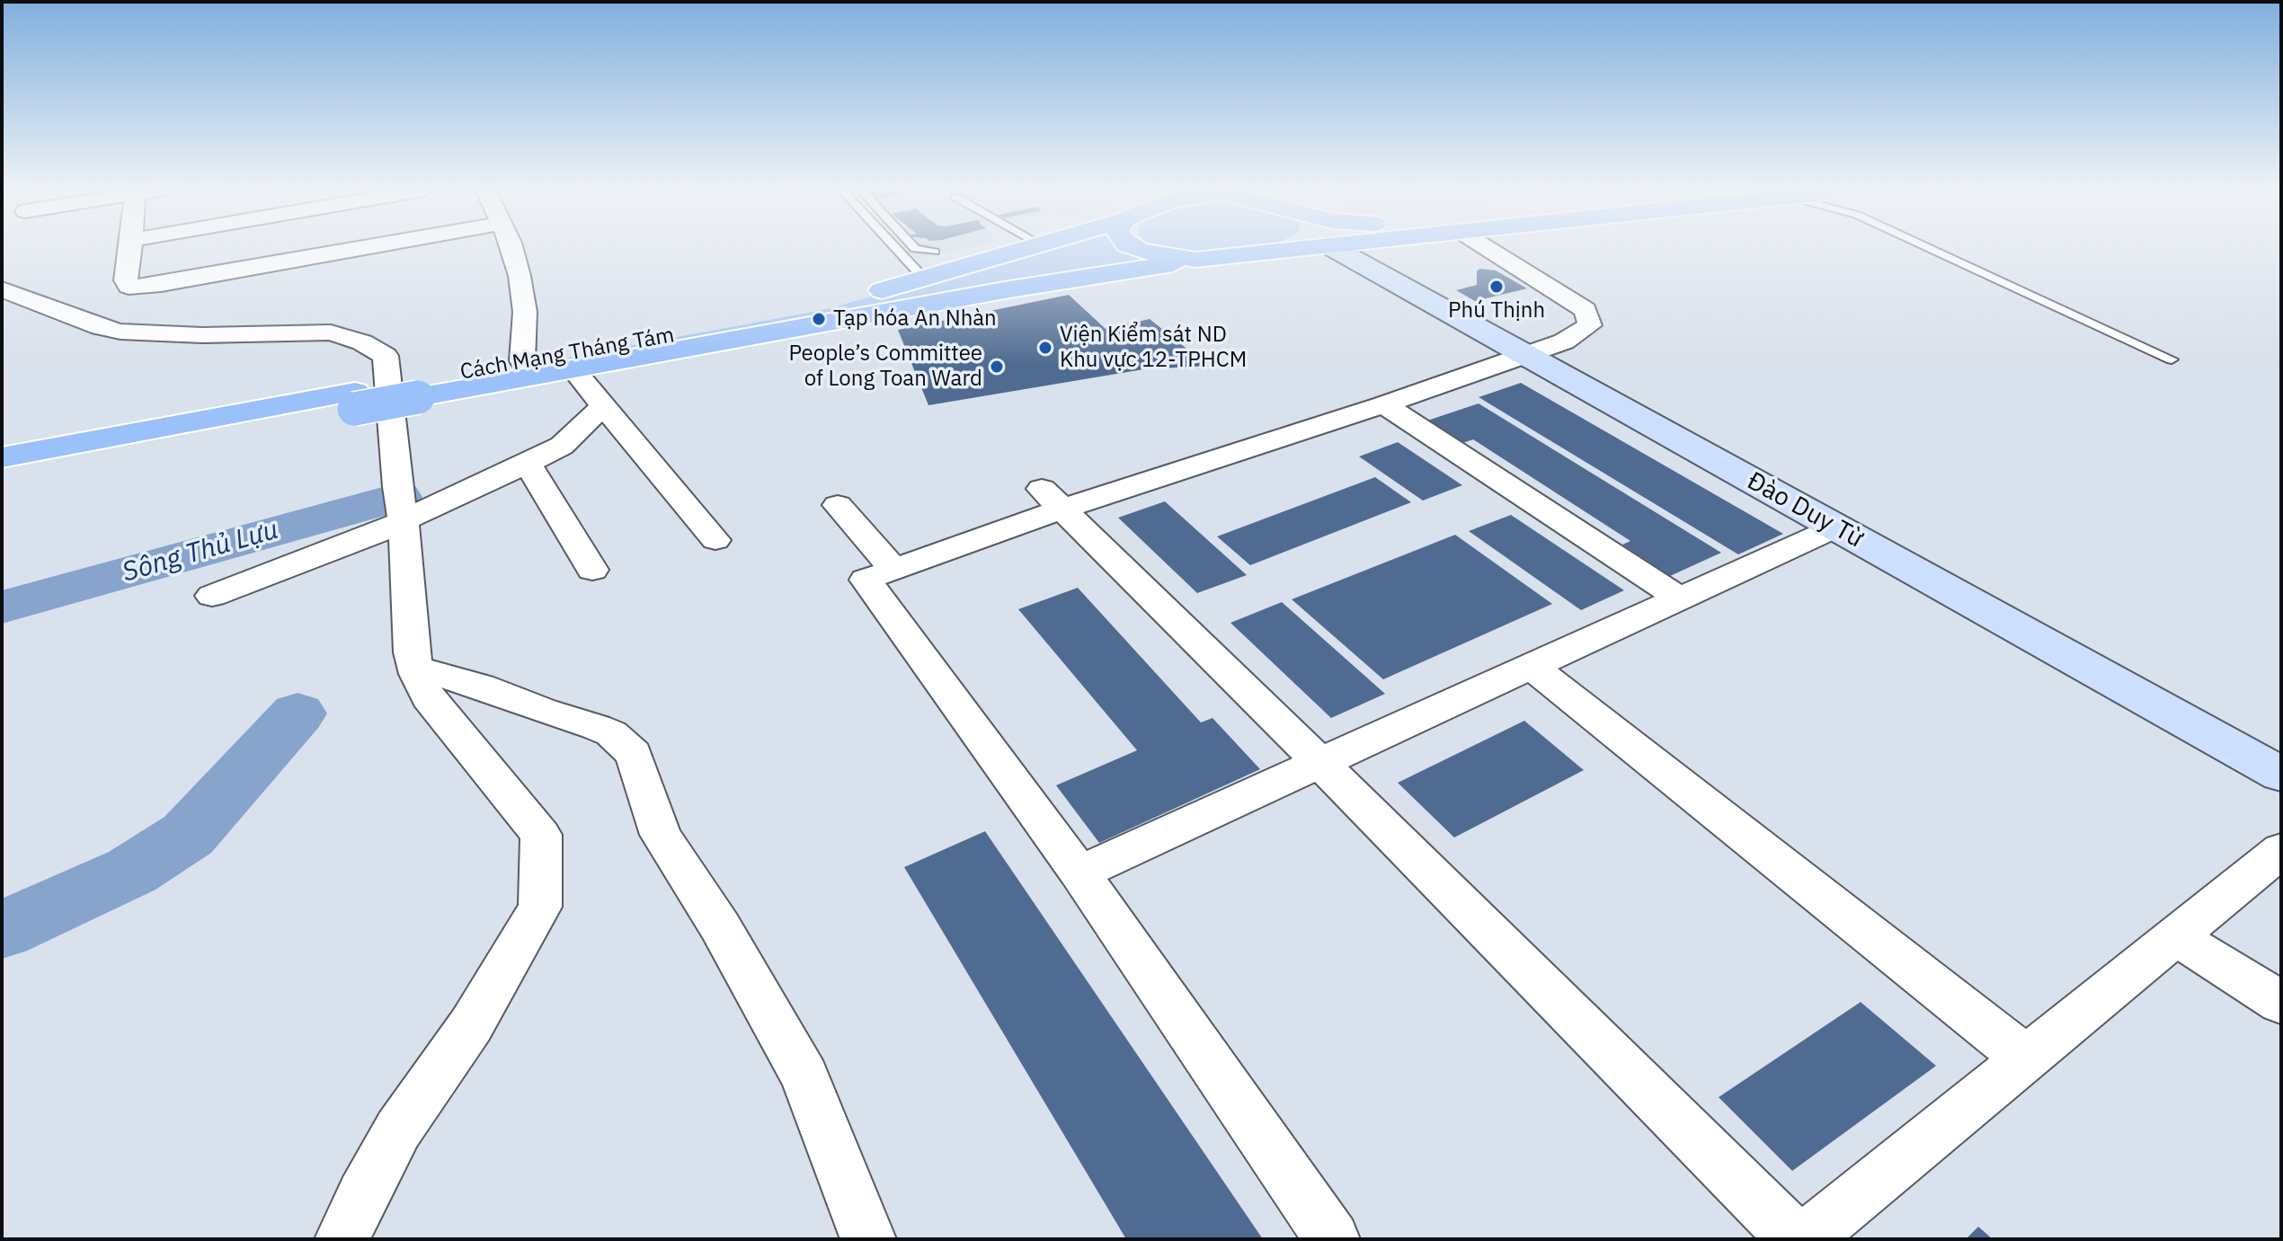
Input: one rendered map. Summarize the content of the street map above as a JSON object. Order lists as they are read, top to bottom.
{
  "streets": {
    "main road": ["Cách Mạng Tháng Tám"],
    "street": ["Đào Duy Từ"]
  },
  "water": ["Sông Thủ Lựu"],
  "places": [
    "Phú Thịnh",
    "Tạp hóa An Nhàn",
    "Viện Kiểm sát ND Khu vực 12-TPHCM",
    "People’s Committee of Long Toan Ward"
  ]
}
